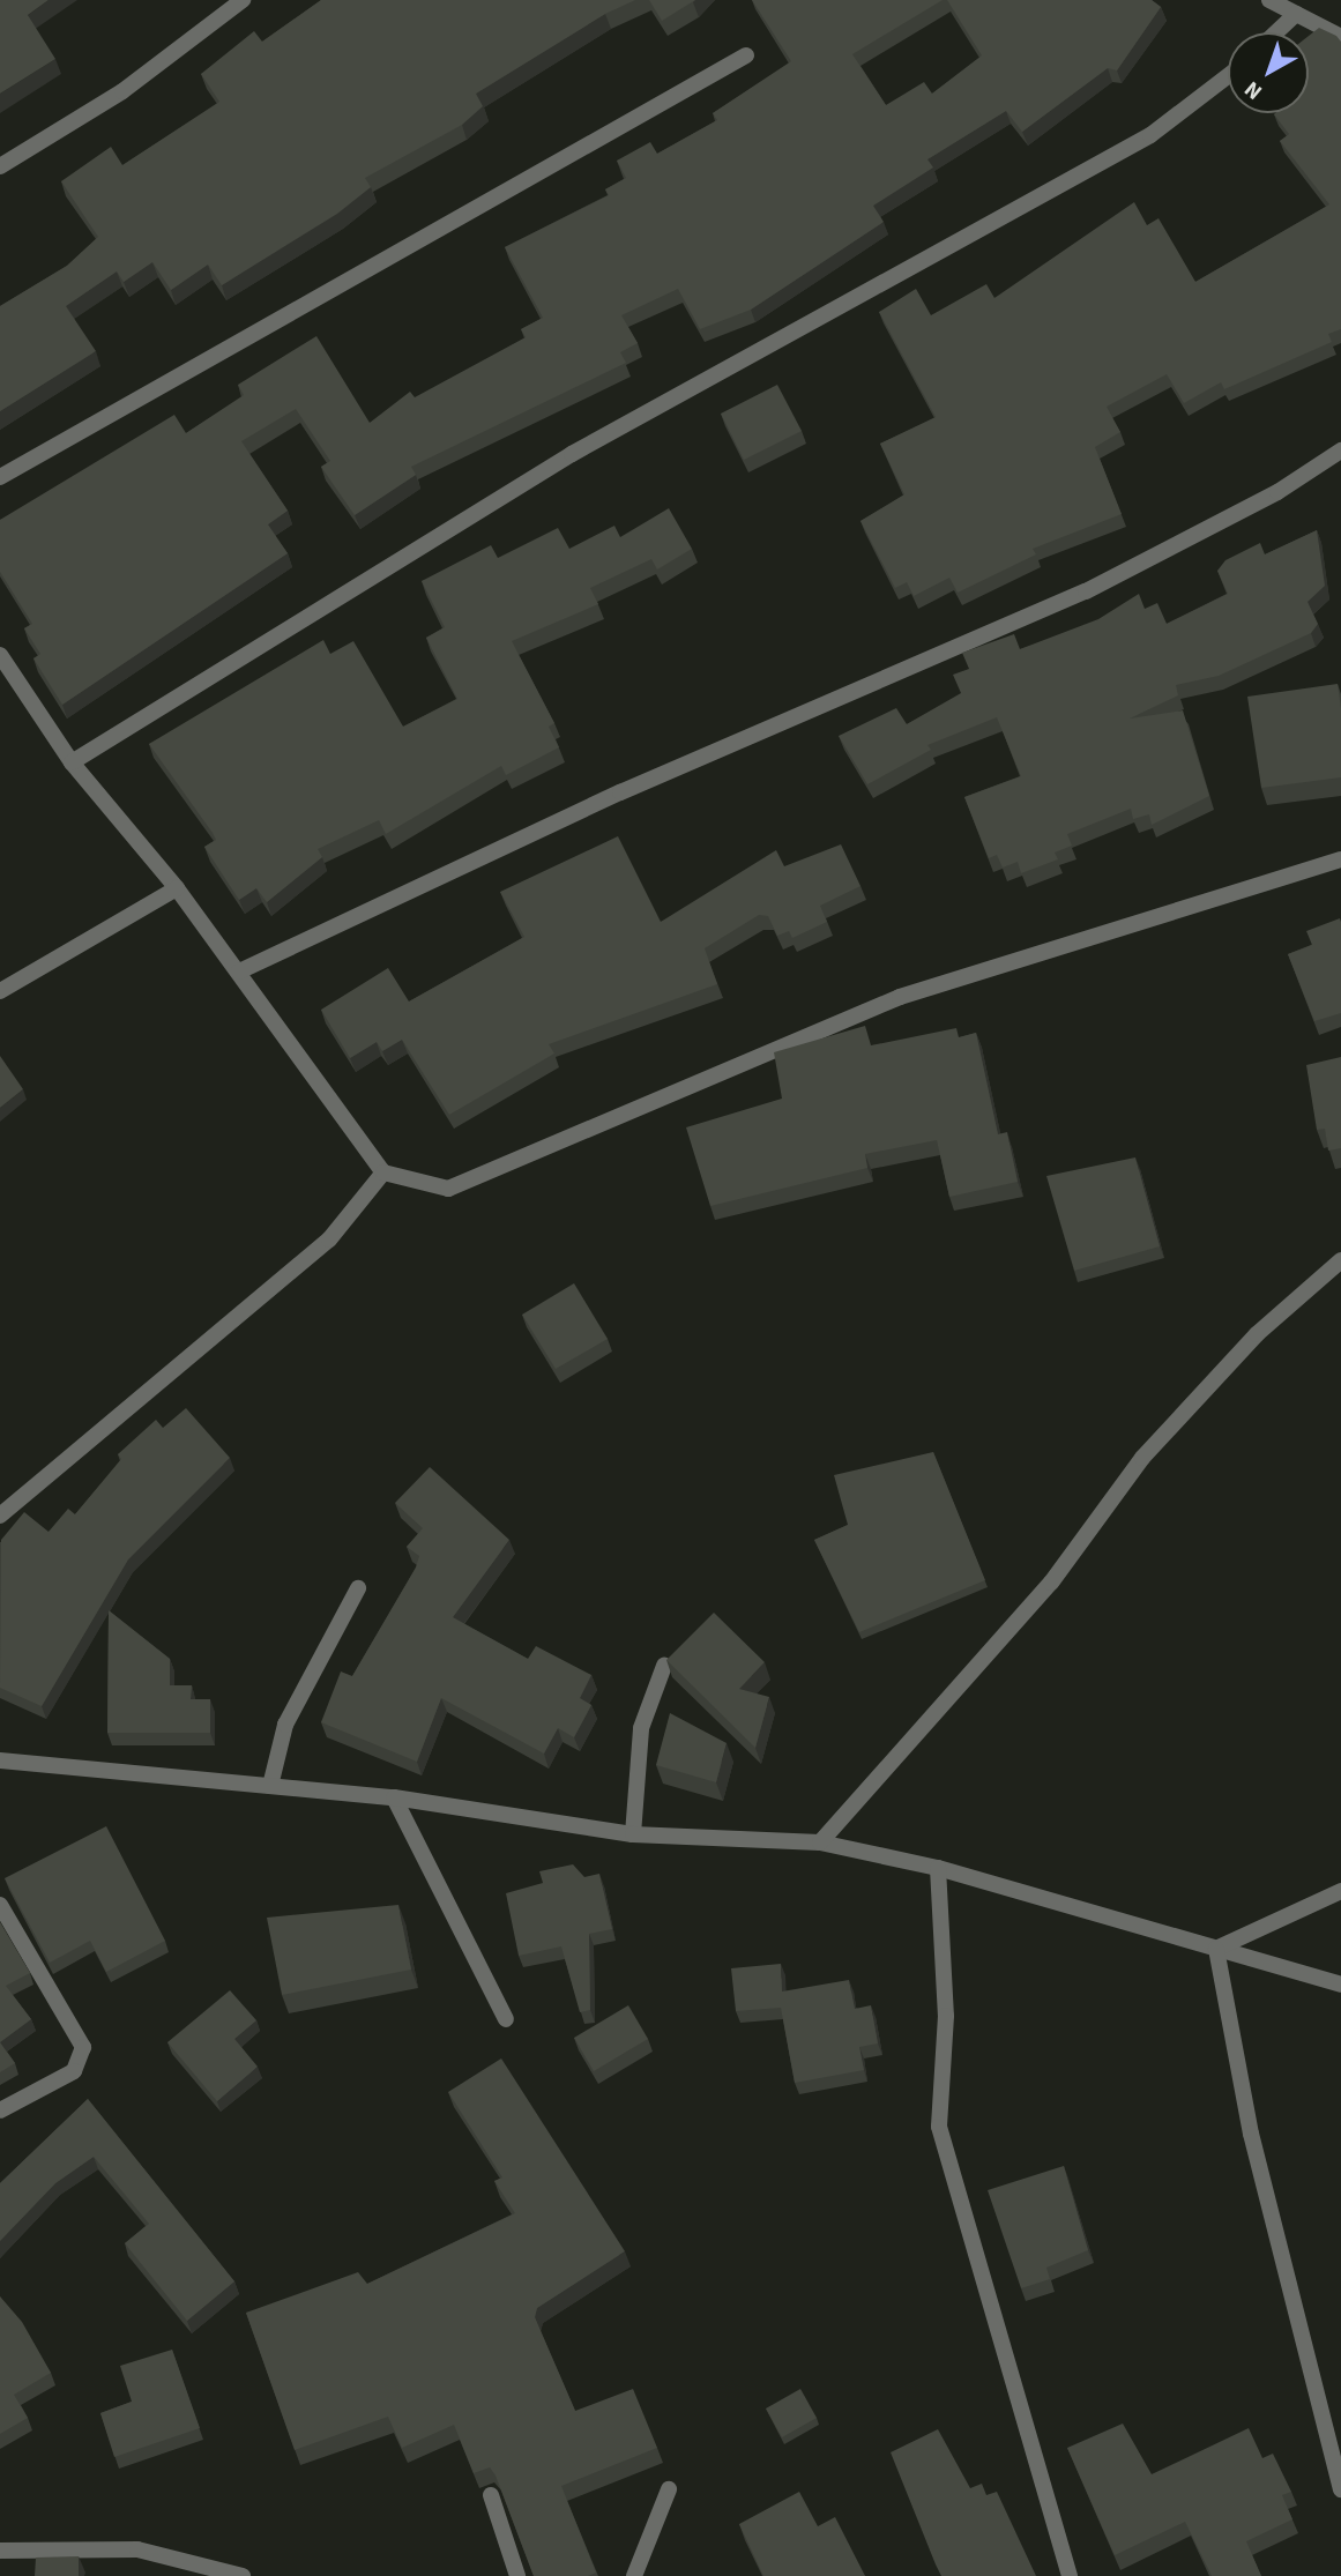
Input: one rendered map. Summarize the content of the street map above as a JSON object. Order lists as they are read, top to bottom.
{
  "north": "bottom left"
}
